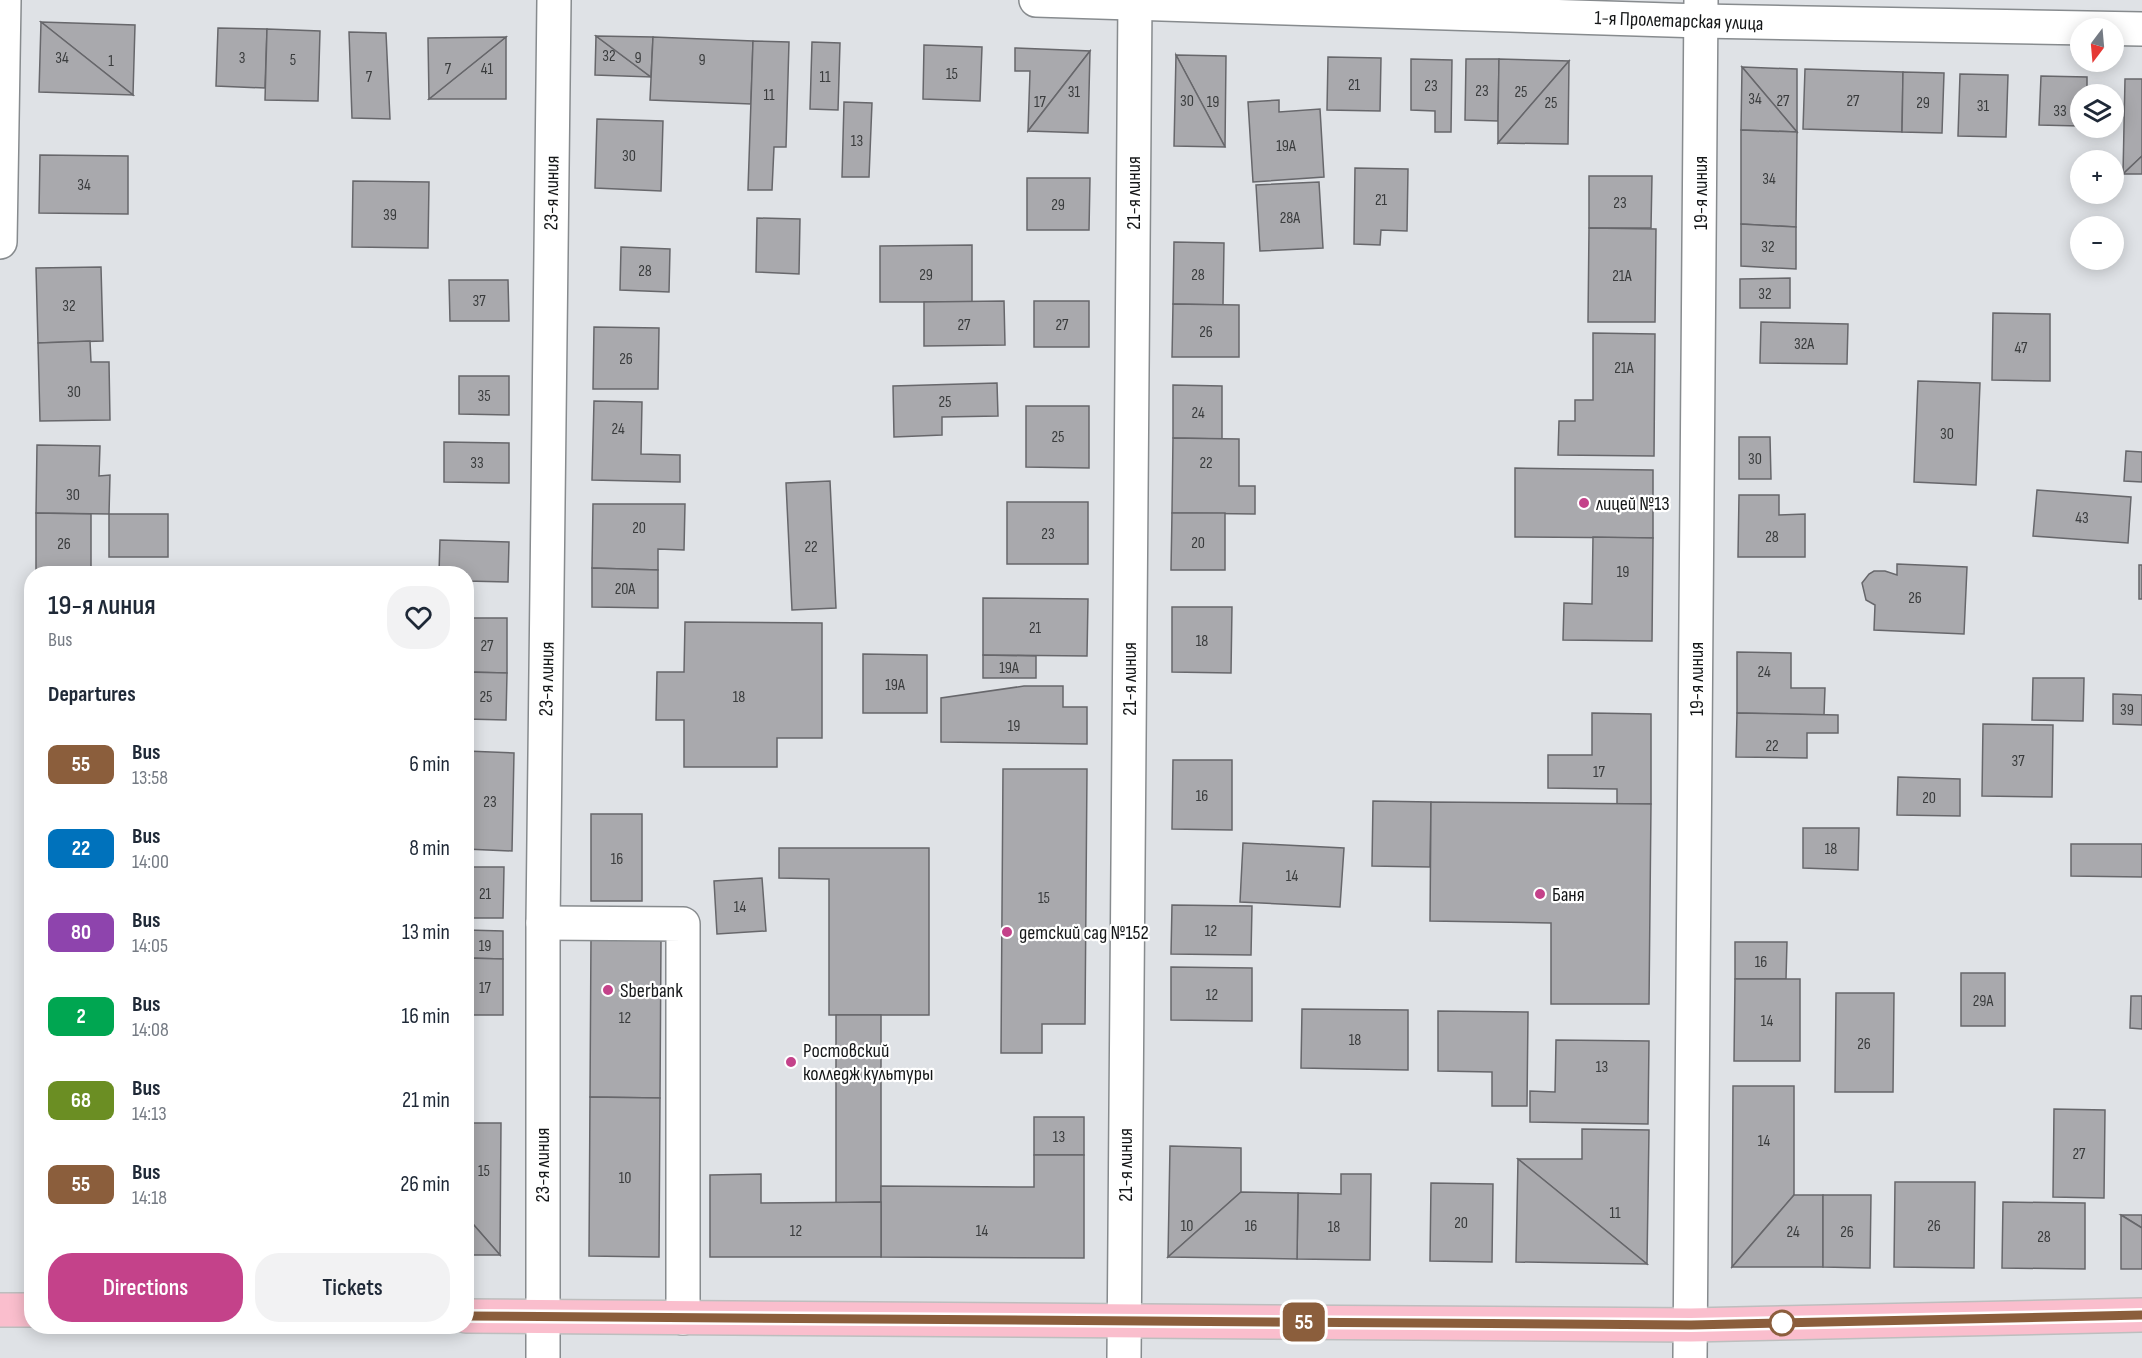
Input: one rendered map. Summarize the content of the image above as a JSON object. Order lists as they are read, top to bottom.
{
  "streets": {
    "street": [
      "1-я Пролетарская улица",
      "23-я линия",
      "21-я линия",
      "19-я линия"
    ]
  },
  "crossings": [
    ["1-я Пролетарская улица", "21-я линия"],
    ["1-я Пролетарская улица", "19-я линия"]
  ],
  "places": [
    "лицей №13",
    "Баня",
    "детский сад №152",
    "Sberbank",
    "Ростовский колледж культуры"
  ],
  "lines": ["bus line 55"],
  "house_numbers": [
    "32",
    "34",
    "3",
    "9",
    "5",
    "9",
    "1",
    "7",
    "41",
    "15",
    "7",
    "11",
    "21",
    "23",
    "23",
    "31",
    "25",
    "11",
    "34",
    "30",
    "27",
    "27",
    "17",
    "19",
    "25",
    "29",
    "31",
    "33",
    "13",
    "19А",
    "30",
    "34",
    "34",
    "21",
    "23",
    "29",
    "39",
    "28А",
    "32",
    "28",
    "29",
    "28",
    "21А",
    "32",
    "37",
    "32",
    "27",
    "27",
    "26",
    "32А",
    "47",
    "26",
    "21А",
    "30",
    "35",
    "25",
    "24",
    "24",
    "30",
    "25",
    "30",
    "33",
    "22",
    "30",
    "43",
    "20",
    "23",
    "28",
    "20",
    "26",
    "22",
    "19",
    "20А",
    "26",
    "21",
    "18",
    "27",
    "19А",
    "24",
    "19А",
    "25",
    "18",
    "39",
    "19",
    "22",
    "37",
    "17",
    "16",
    "20",
    "23",
    "18",
    "16",
    "14",
    "21",
    "15",
    "14",
    "12",
    "19",
    "16",
    "17",
    "12",
    "29А",
    "12",
    "14",
    "18",
    "26",
    "13",
    "13",
    "14",
    "27",
    "15",
    "10",
    "11",
    "20",
    "10",
    "16",
    "26",
    "18",
    "12",
    "14",
    "24",
    "26",
    "28"
  ],
  "north": "bottom",
  "page": {
    "on_map": "55",
    "map_buttons": ["+", "−"],
    "heading": [
      ["19-я линия", "Bus"],
      "Departures"
    ],
    "list": [
      {
        "mark": "55",
        "name": "Bus",
        "note": "13:58",
        "value": "6 min"
      },
      {
        "mark": "22",
        "name": "Bus",
        "note": "14:00",
        "value": "8 min"
      },
      {
        "mark": "80",
        "name": "Bus",
        "note": "14:05",
        "value": "13 min"
      },
      {
        "mark": "2",
        "name": "Bus",
        "note": "14:08",
        "value": "16 min"
      },
      {
        "mark": "68",
        "name": "Bus",
        "note": "14:13",
        "value": "21 min"
      },
      {
        "mark": "55",
        "name": "Bus",
        "note": "14:18",
        "value": "26 min"
      }
    ],
    "buttons": ["Directions", "Tickets"]
  }
}
